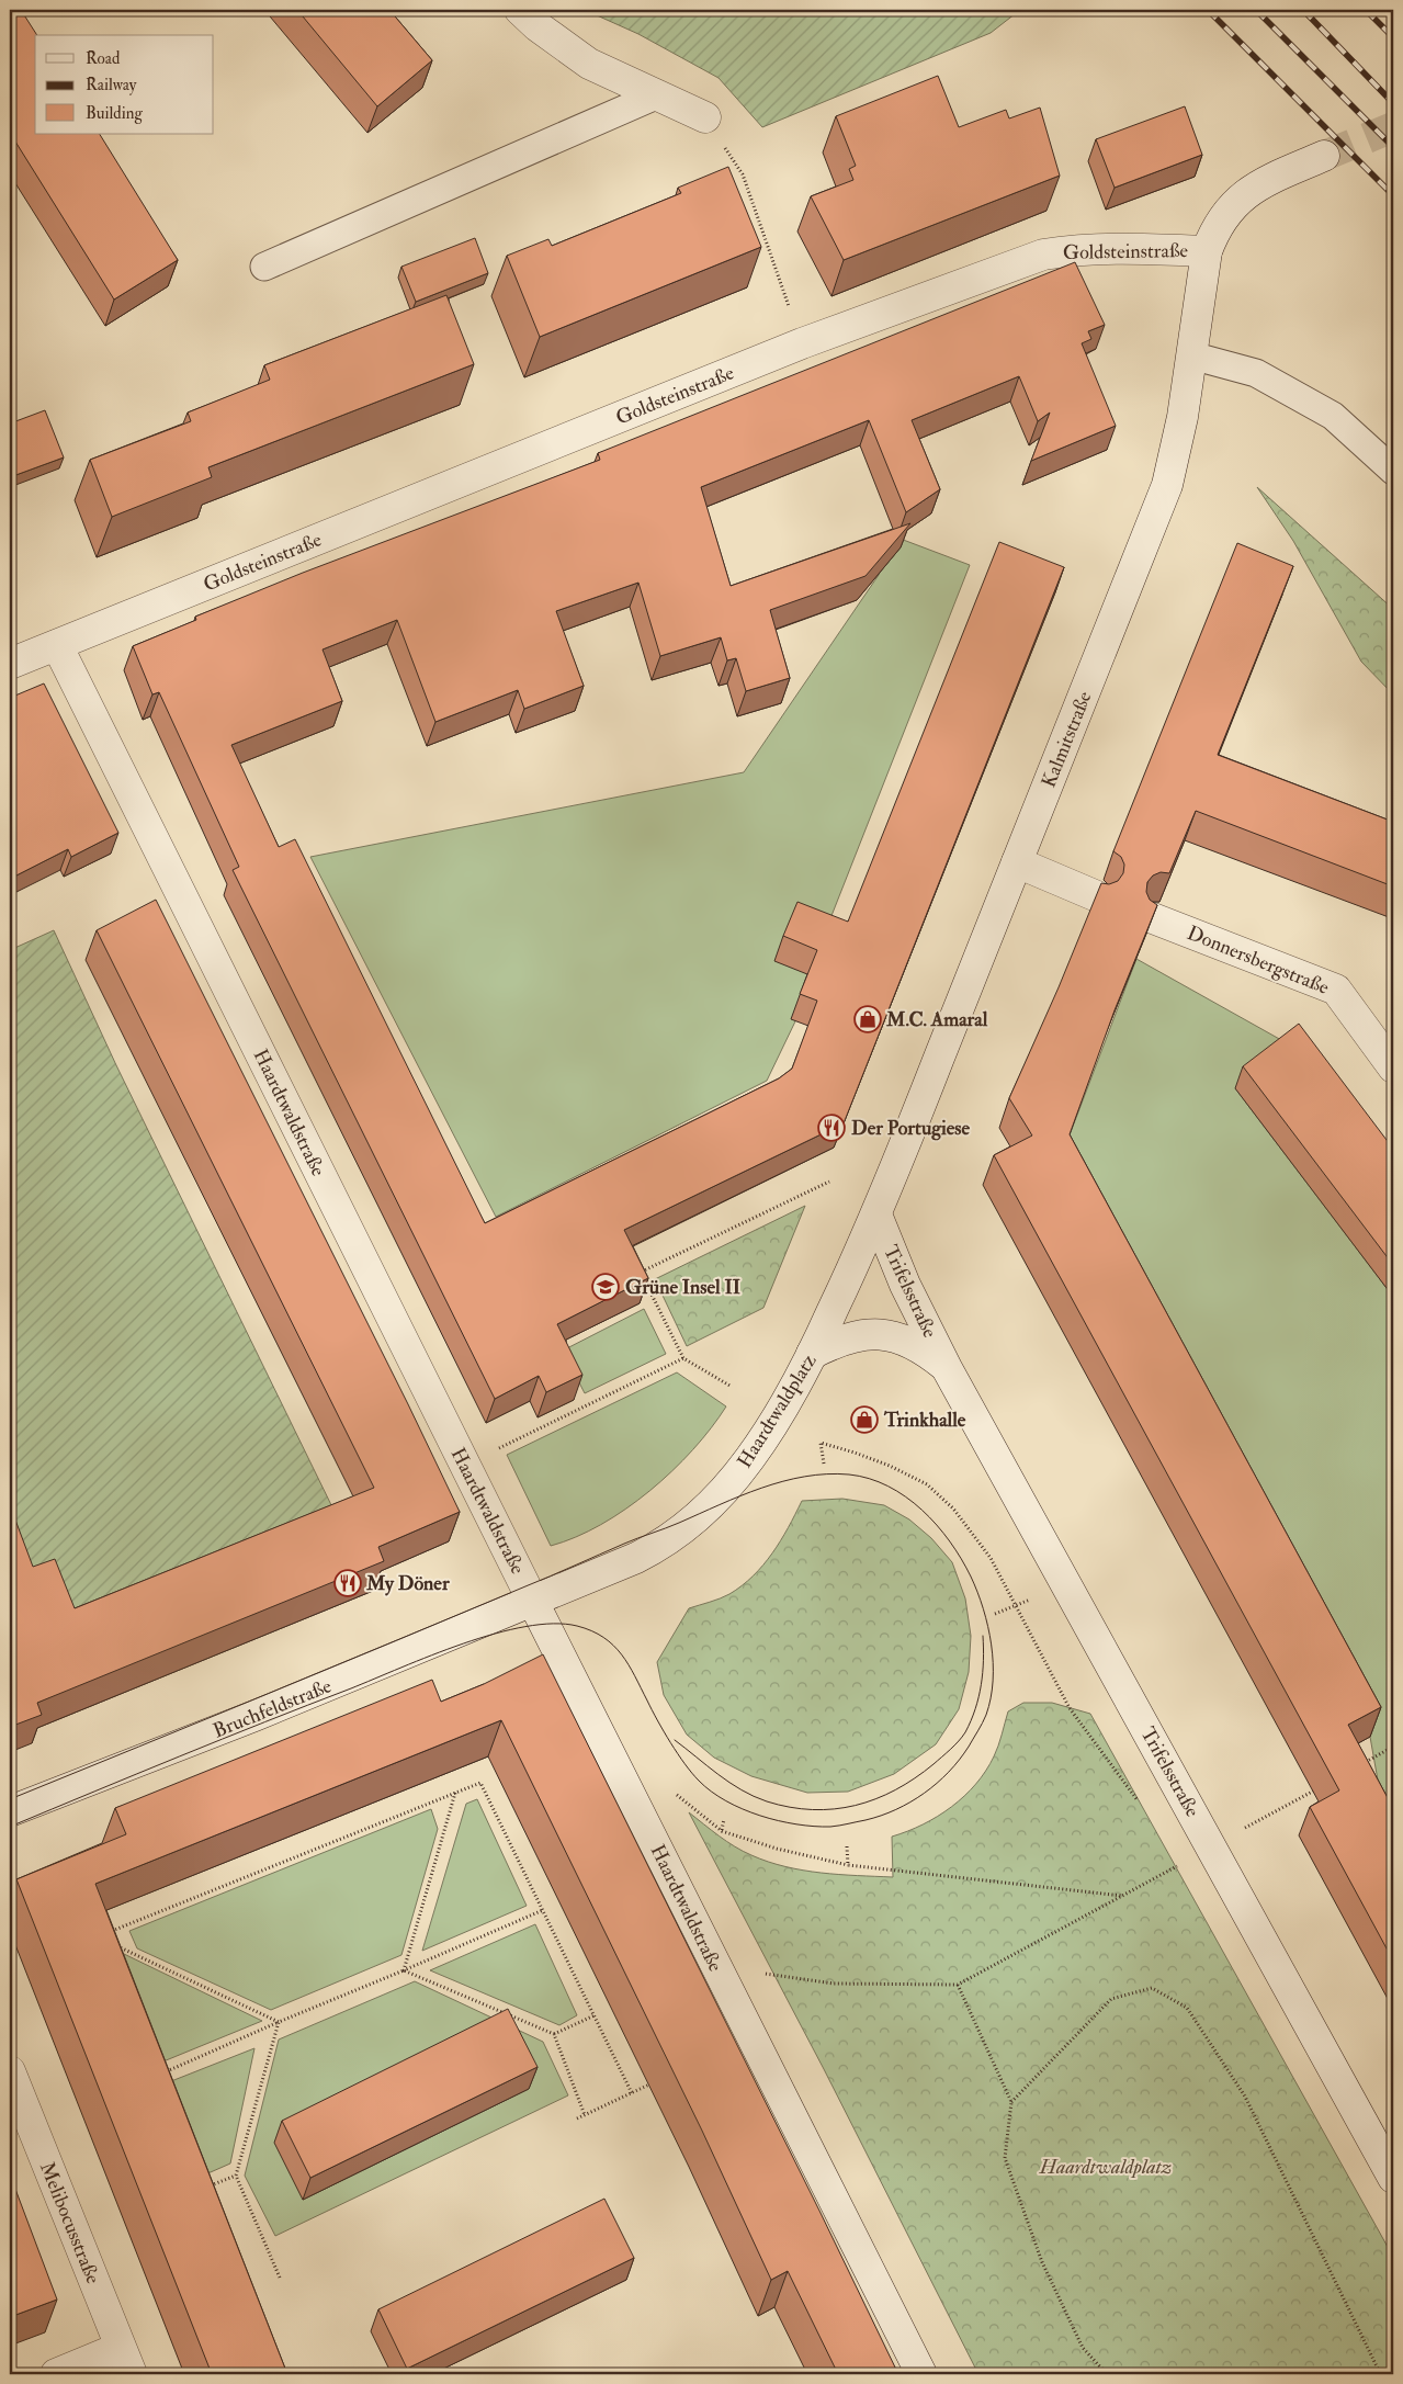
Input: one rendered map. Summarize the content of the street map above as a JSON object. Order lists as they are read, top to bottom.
{
  "streets": {
    "street": [
      "Goldsteinstraße",
      "Kalmitstraße",
      "Donnersbergstraße",
      "Haardtwaldstraße",
      "Trifelsstraße",
      "Haardtwaldplatz",
      "Bruchfeldstraße",
      "Melibocusstraße"
    ]
  },
  "crossings": [
    ["Goldsteinstraße", "Kalmitstraße"],
    ["Goldsteinstraße", "Haardtwaldstraße"],
    ["Kalmitstraße", "Trifelsstraße"],
    ["Kalmitstraße", "Haardtwaldplatz"],
    ["Haardtwaldstraße", "Haardtwaldplatz"],
    ["Haardtwaldstraße", "Bruchfeldstraße"],
    ["Trifelsstraße", "Haardtwaldplatz"],
    ["Haardtwaldplatz", "Bruchfeldstraße"]
  ],
  "parks": ["Haardtwaldplatz"],
  "places": {
    "shop": ["M.C. Amaral", "Trinkhalle"],
    "restaurant": ["Der Portugiese", "My Döner"],
    "school or university": ["Grüne Insel II"]
  },
  "legend": ["Road", "Railway", "Building"]
}
